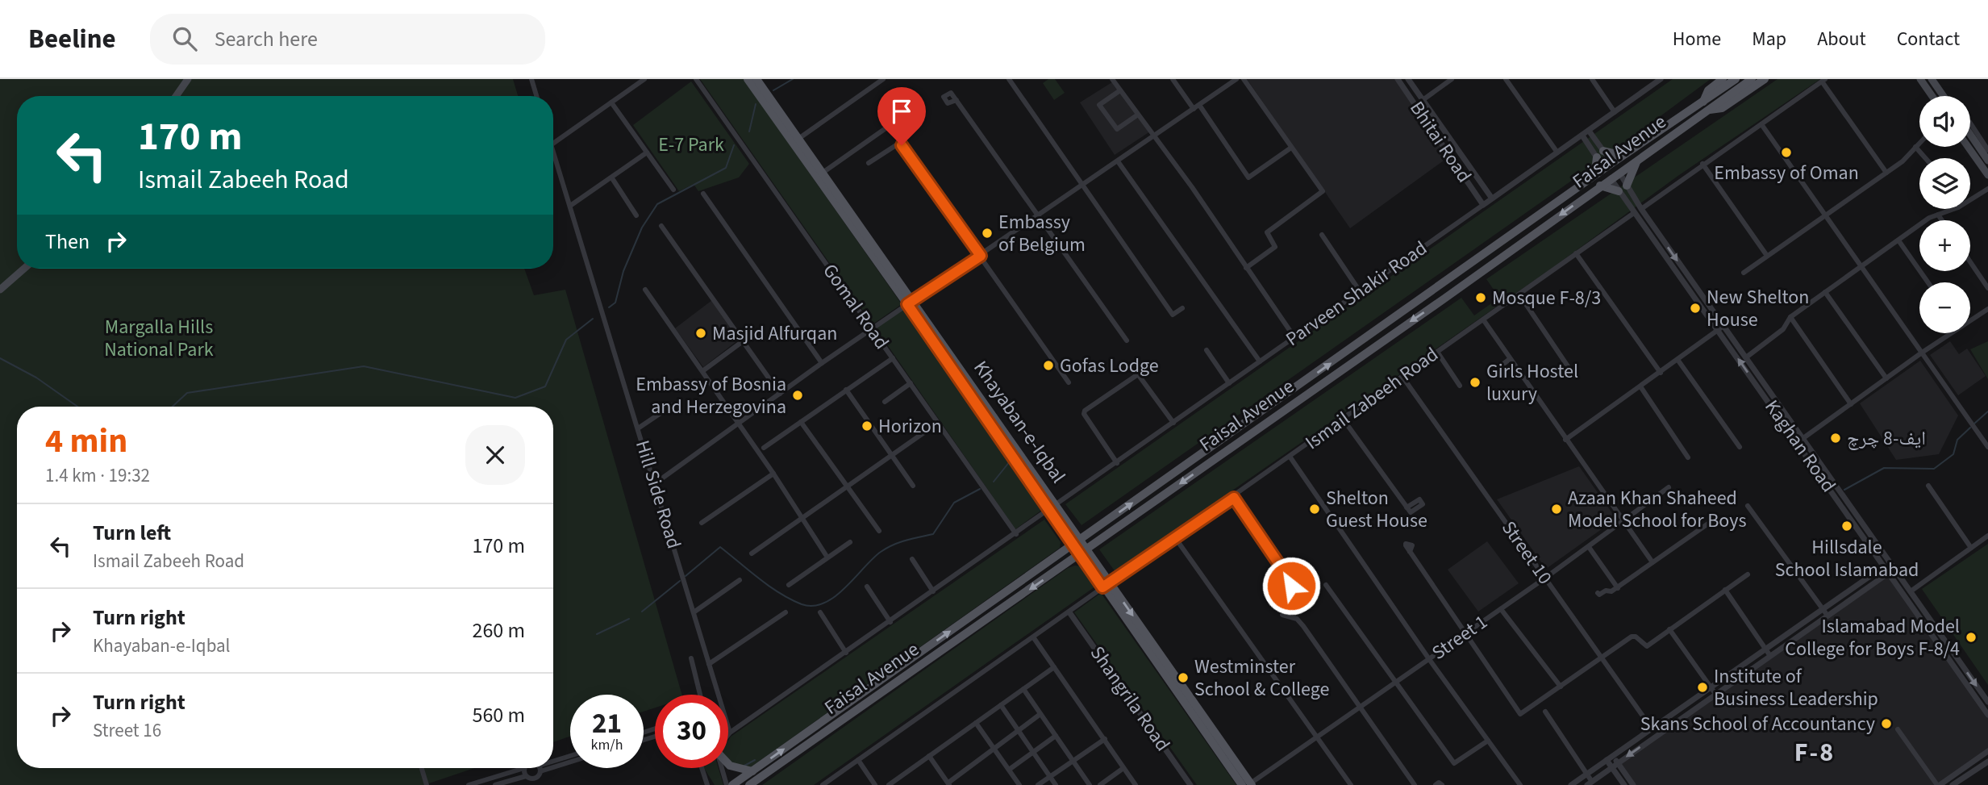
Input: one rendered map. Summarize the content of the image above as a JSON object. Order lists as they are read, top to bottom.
{
  "streets": {
    "main road": ["Faisal Avenue", "Khayaban-e-Iqbal"],
    "street": [
      "Bhitai Road",
      "Parveen Shakir Road",
      "Gomal Road",
      "Ismail Zabeeh Road",
      "Kaghan Road",
      "Hill Side Road",
      "Street 10",
      "Street 1",
      "Shangrila Road"
    ]
  },
  "crossings": [
    ["Bhitai Road", "Parveen Shakir Road"],
    ["Faisal Avenue", "Khayaban-e-Iqbal"],
    ["Faisal Avenue", "Kaghan Road"],
    ["Parveen Shakir Road", "Gomal Road"],
    ["Parveen Shakir Road", "Khayaban-e-Iqbal"],
    ["Parveen Shakir Road", "Hill Side Road"],
    ["Ismail Zabeeh Road", "Khayaban-e-Iqbal"],
    ["Ismail Zabeeh Road", "Kaghan Road"],
    ["Ismail Zabeeh Road", "Street 10"],
    ["Ismail Zabeeh Road", "Shangrila Road"],
    ["Khayaban-e-Iqbal", "Street 1"],
    ["Street 10", "Street 1"]
  ],
  "districts": ["F-8"],
  "parks": ["E-7 Park", "Margalla Hills National Park"],
  "places": [
    "Embassy of Oman",
    "Embassy of Belgium",
    "Mosque F-8/3",
    "New Shelton House",
    "Masjid Alfurqan",
    "Gofas Lodge",
    "Girls Hostel luxury",
    "Embassy of Bosnia and Herzegovina",
    "Horizon",
    "ایف-8 چرچ",
    "Shelton Guest House",
    "Azaan Khan Shaheed Model School for Boys",
    "Hillsdale School Islamabad",
    "Islamabad Model College for Boys F-8/4",
    "Westminster School & College",
    "Institute of Business Leadership",
    "Skans School of Accountancy"
  ],
  "page": {
    "header": "Beeline",
    "search": "Search here",
    "nav": [
      "Home",
      "Map",
      "About",
      "Contact"
    ],
    "map_buttons": ["+", "−"],
    "turn": ["170 m", "Ismail Zabeeh Road"],
    "then": "Then",
    "heading": ["4 min", "1.4 km · 19:32"],
    "list": [
      {
        "name": "Turn left",
        "note": "Ismail Zabeeh Road",
        "value": "170 m"
      },
      {
        "name": "Turn right",
        "note": "Khayaban-e-Iqbal",
        "value": "260 m"
      },
      {
        "name": "Turn right",
        "note": "Street 16",
        "value": "560 m"
      }
    ],
    "speed": "21 km/h",
    "limit": "30"
  }
}
